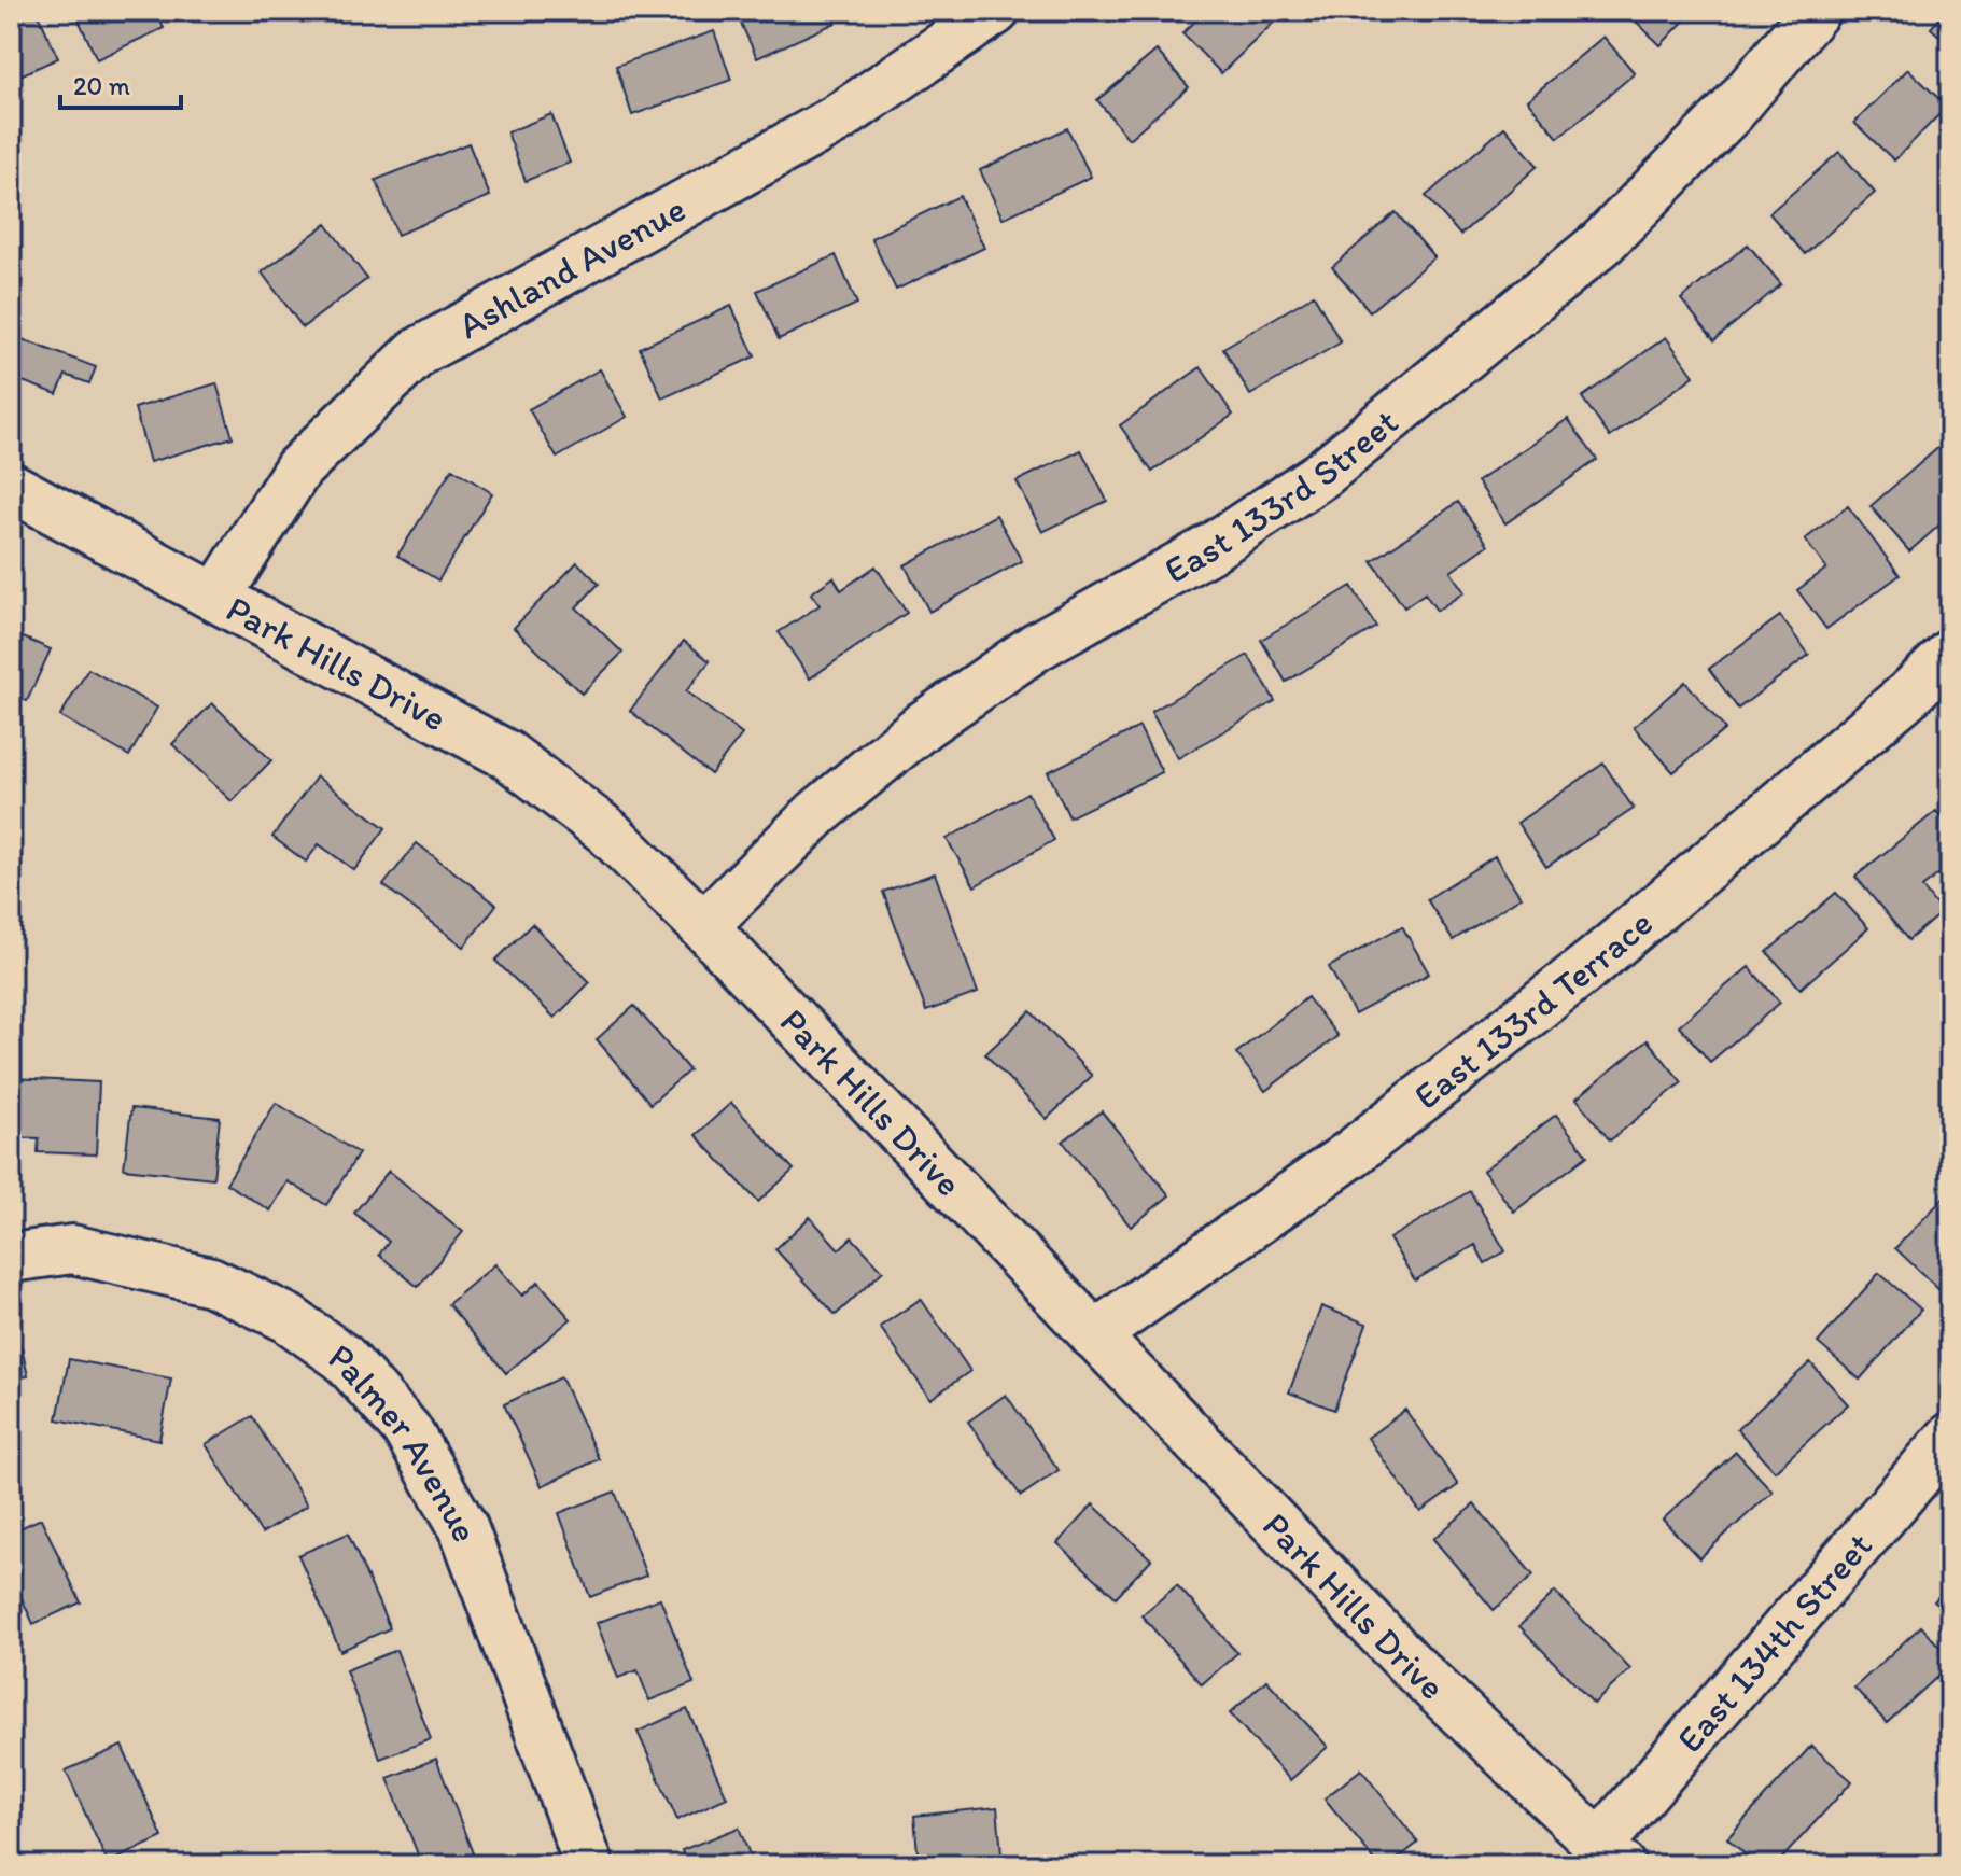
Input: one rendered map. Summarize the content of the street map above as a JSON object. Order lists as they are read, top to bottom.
{
  "streets": {
    "street": [
      "Ashland Avenue",
      "East 133rd Street",
      "Park Hills Drive",
      "East 133rd Terrace",
      "Palmer Avenue",
      "East 134th Street"
    ]
  },
  "crossings": [
    ["Ashland Avenue", "Park Hills Drive"],
    ["East 133rd Street", "Park Hills Drive"],
    ["Park Hills Drive", "East 133rd Terrace"],
    ["Park Hills Drive", "East 134th Street"]
  ],
  "scale_bar": "20 m"
}
